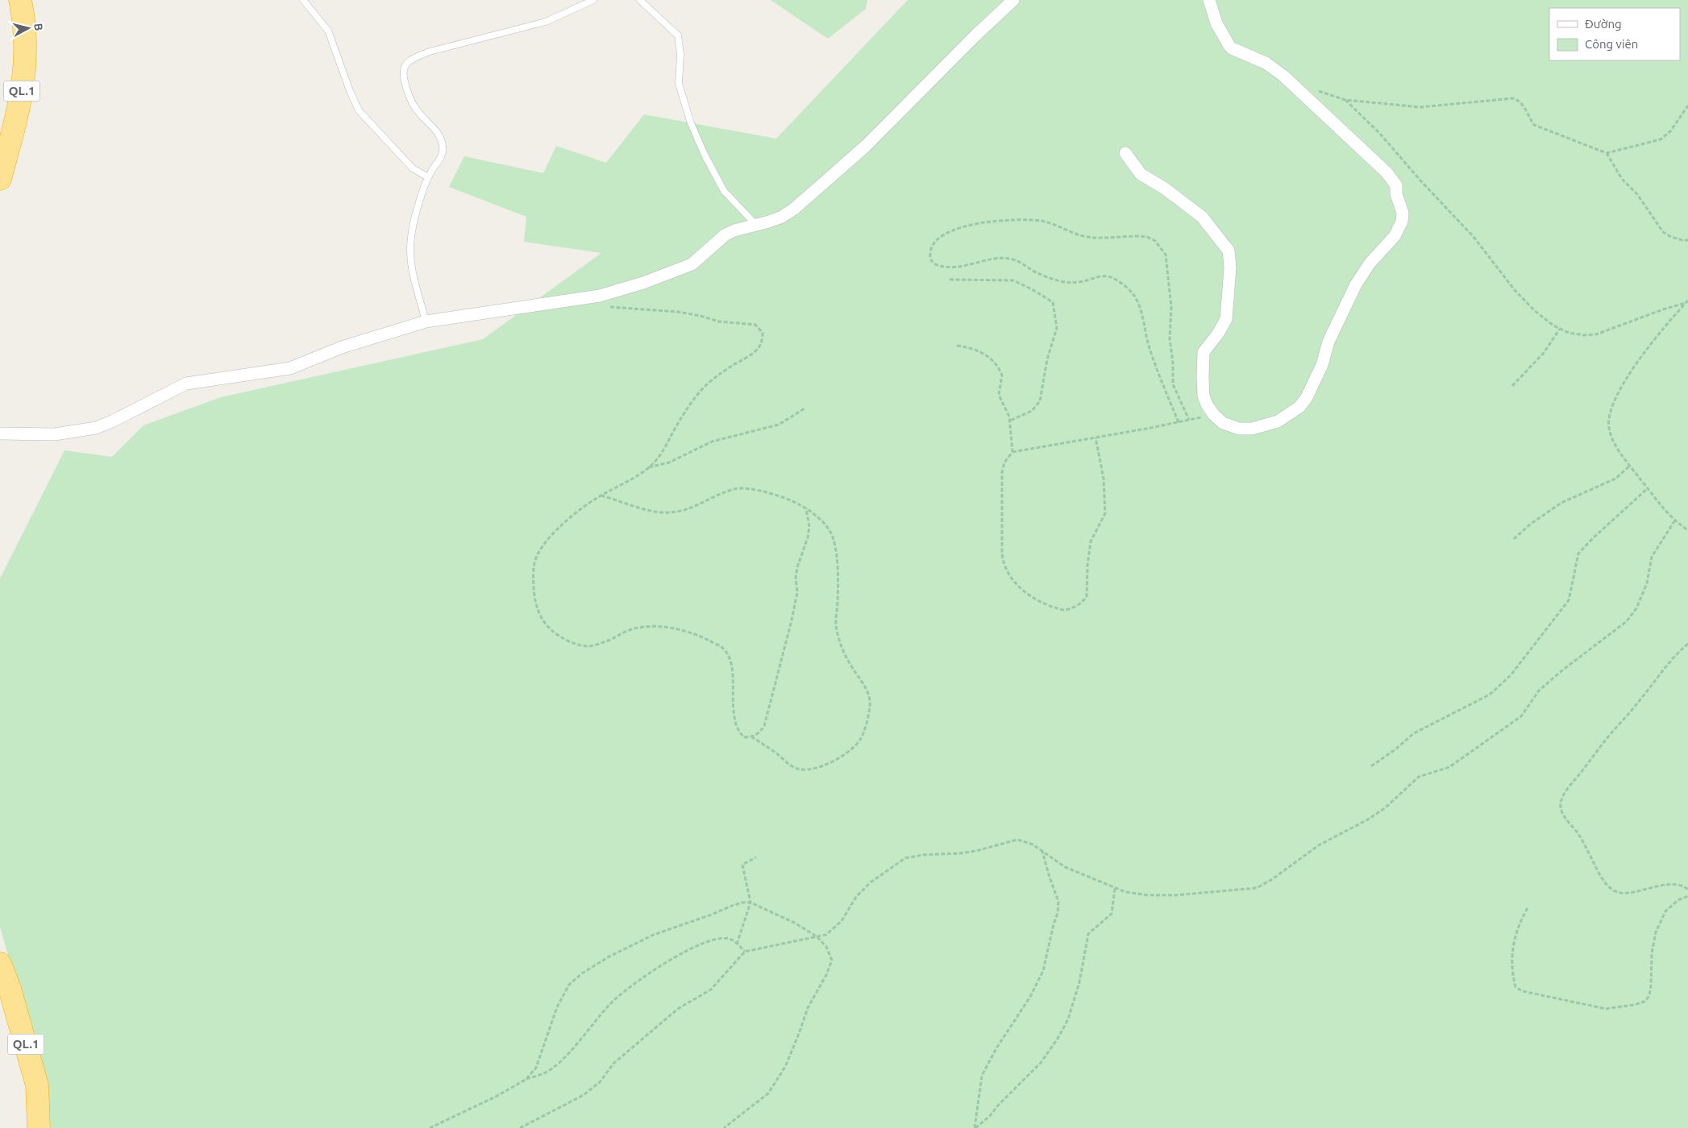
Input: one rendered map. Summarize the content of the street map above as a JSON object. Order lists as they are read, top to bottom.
{
  "streets": {
    "highway": ["QL.1"]
  },
  "legend": ["Đường", "Công viên"],
  "north": "right"
}
